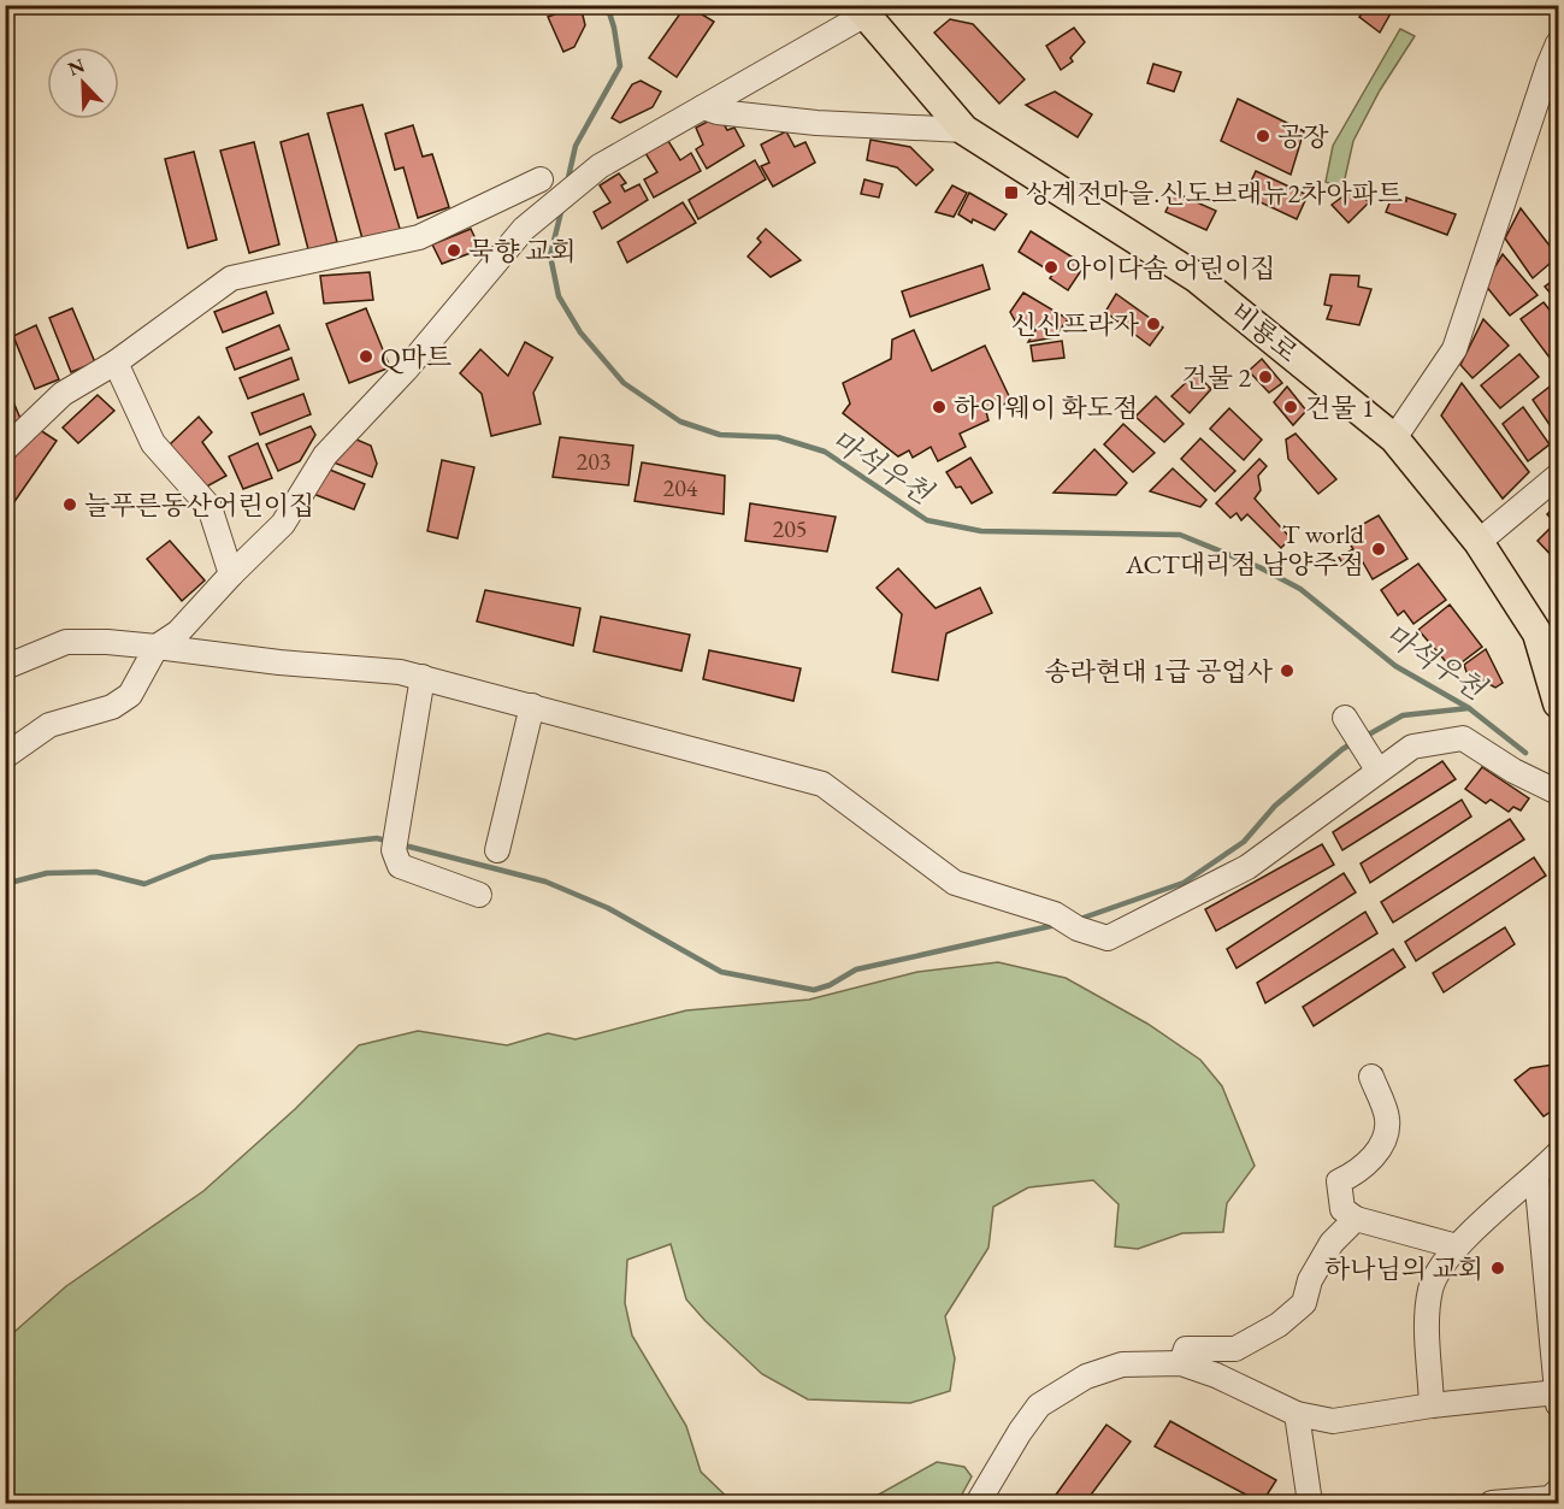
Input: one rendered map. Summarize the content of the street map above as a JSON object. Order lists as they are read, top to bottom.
{
  "streets": {
    "main road": ["비룡로"]
  },
  "water": ["마석우천"],
  "places": {
    "other": [
      "공장",
      "묵향 교회",
      "아이다솜 어린이집",
      "신신프라자",
      "Q마트",
      "건물 2",
      "하이웨이 화도점",
      "건물 1",
      "늘푸른동산어린이집",
      "T world ACT대리점 남양주점",
      "송라현대 1급 공업사",
      "하나님의 교회"
    ],
    "transit": ["상계전마을.신도브래뉴2차아파트"]
  },
  "house_numbers": ["203", "204", "205"],
  "north": "top left"
}
